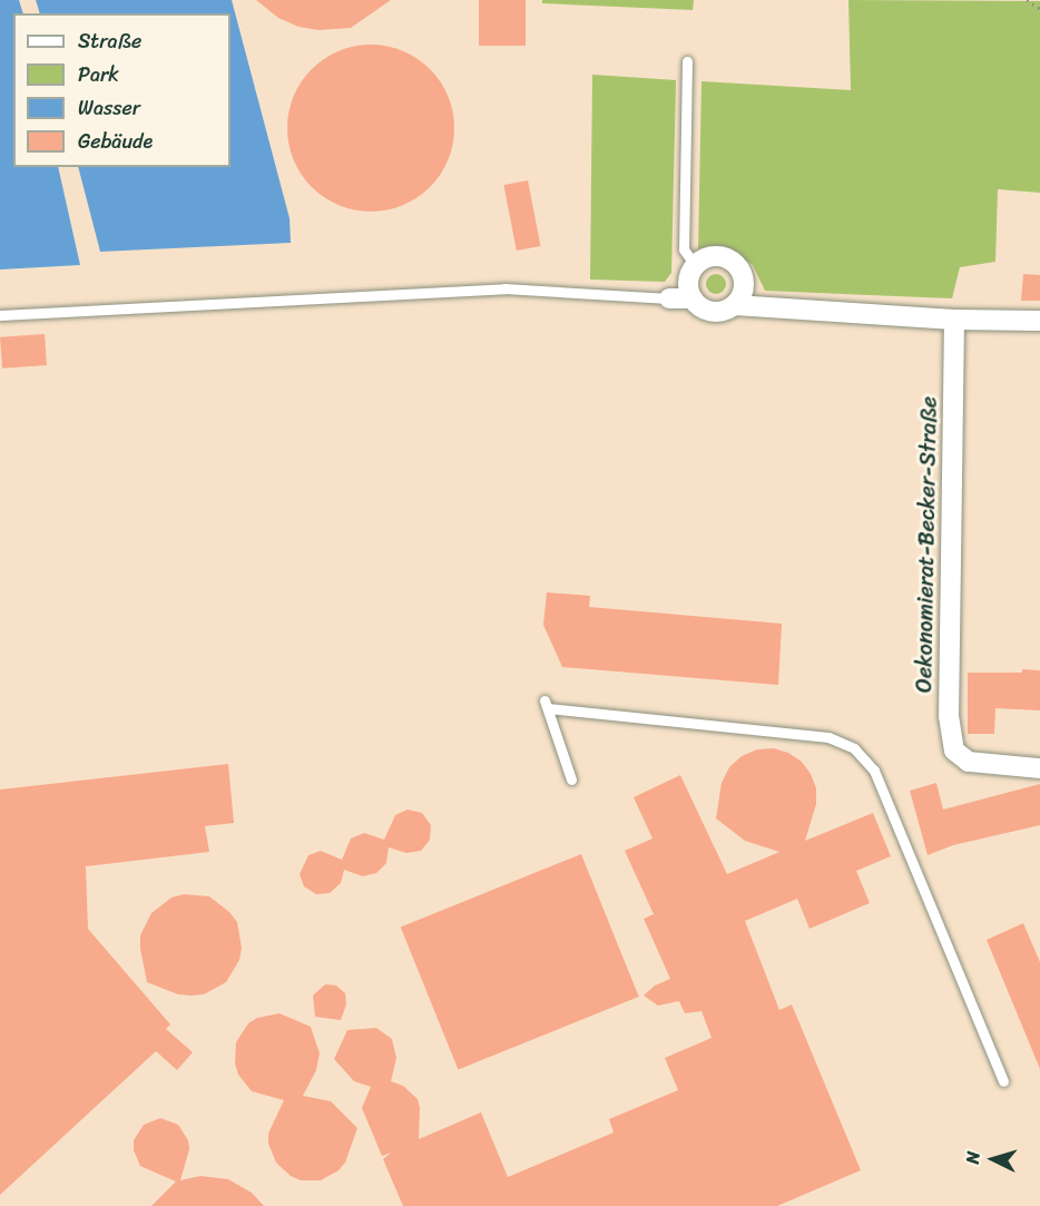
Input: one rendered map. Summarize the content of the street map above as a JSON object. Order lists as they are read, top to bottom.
{
  "streets": {
    "street": ["Oekonomierat-Becker-Straße"]
  },
  "legend": [
    "Straße",
    "Park",
    "Wasser",
    "Gebäude"
  ],
  "north": "left"
}
